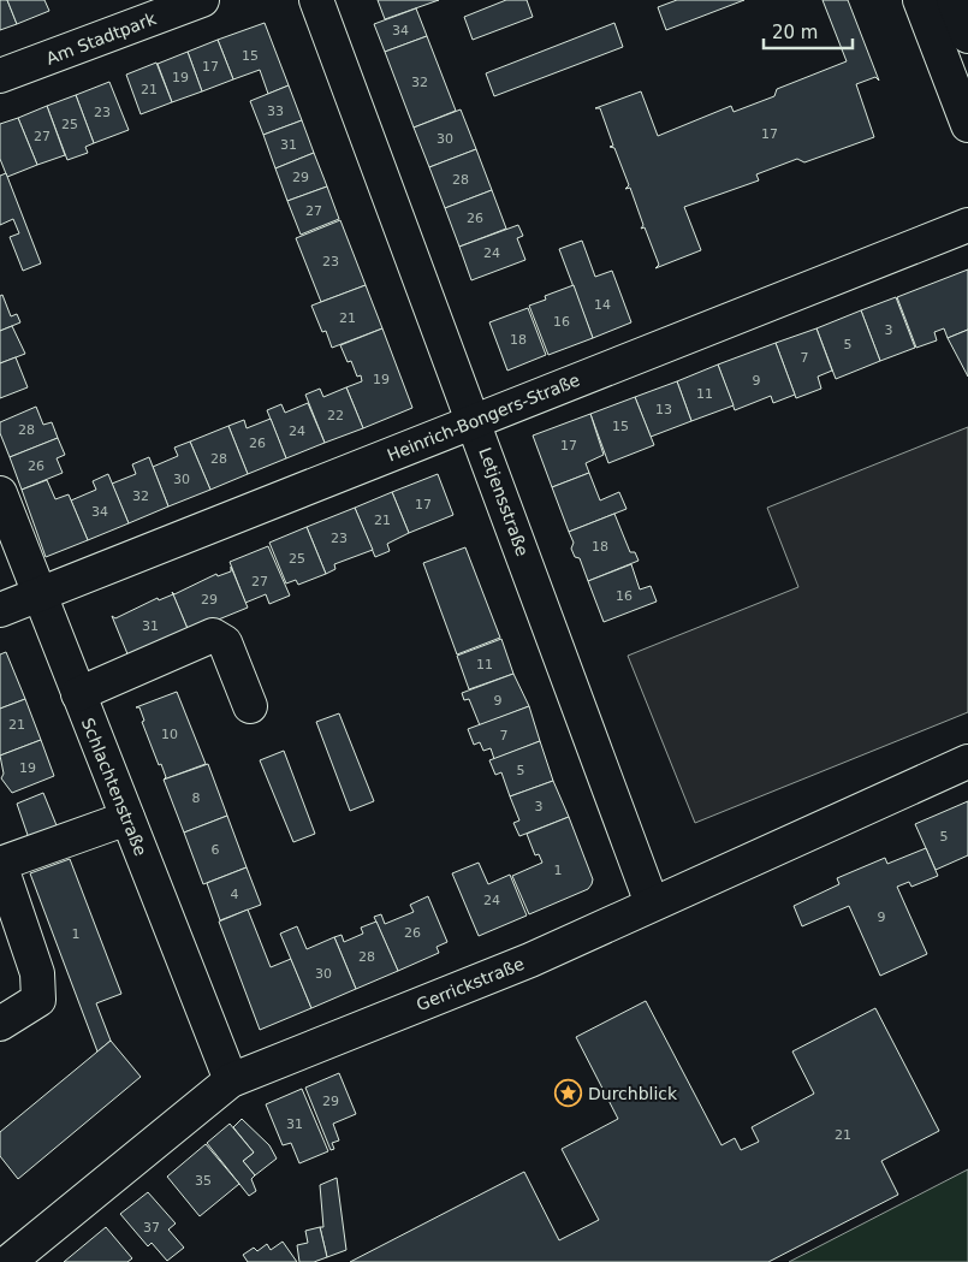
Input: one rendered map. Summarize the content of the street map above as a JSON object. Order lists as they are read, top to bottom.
{
  "streets": {
    "street": [
      "Am Stadtpark",
      "Heinrich-Bongers-Straße",
      "Letjensstraße",
      "Schlachtenstraße",
      "Gerrickstraße"
    ]
  },
  "crossings": [
    ["Heinrich-Bongers-Straße", "Letjensstraße"],
    ["Heinrich-Bongers-Straße", "Schlachtenstraße"],
    ["Letjensstraße", "Gerrickstraße"],
    ["Schlachtenstraße", "Gerrickstraße"]
  ],
  "places": {
    "place": ["Durchblick"]
  },
  "house_numbers": [
    "34",
    "15",
    "17",
    "19",
    "32",
    "21",
    "33",
    "23",
    "25",
    "17",
    "27",
    "30",
    "31",
    "29",
    "28",
    "27",
    "26",
    "24",
    "23",
    "14",
    "21",
    "16",
    "3",
    "18",
    "5",
    "7",
    "19",
    "9",
    "11",
    "13",
    "22",
    "15",
    "28",
    "24",
    "26",
    "17",
    "28",
    "26",
    "30",
    "32",
    "17",
    "34",
    "21",
    "23",
    "18",
    "25",
    "27",
    "16",
    "29",
    "31",
    "11",
    "9",
    "21",
    "10",
    "7",
    "19",
    "5",
    "8",
    "3",
    "5",
    "6",
    "1",
    "4",
    "24",
    "9",
    "26",
    "1",
    "28",
    "30",
    "29",
    "31",
    "21",
    "35",
    "37"
  ],
  "scale_bar": "20 m"
}
